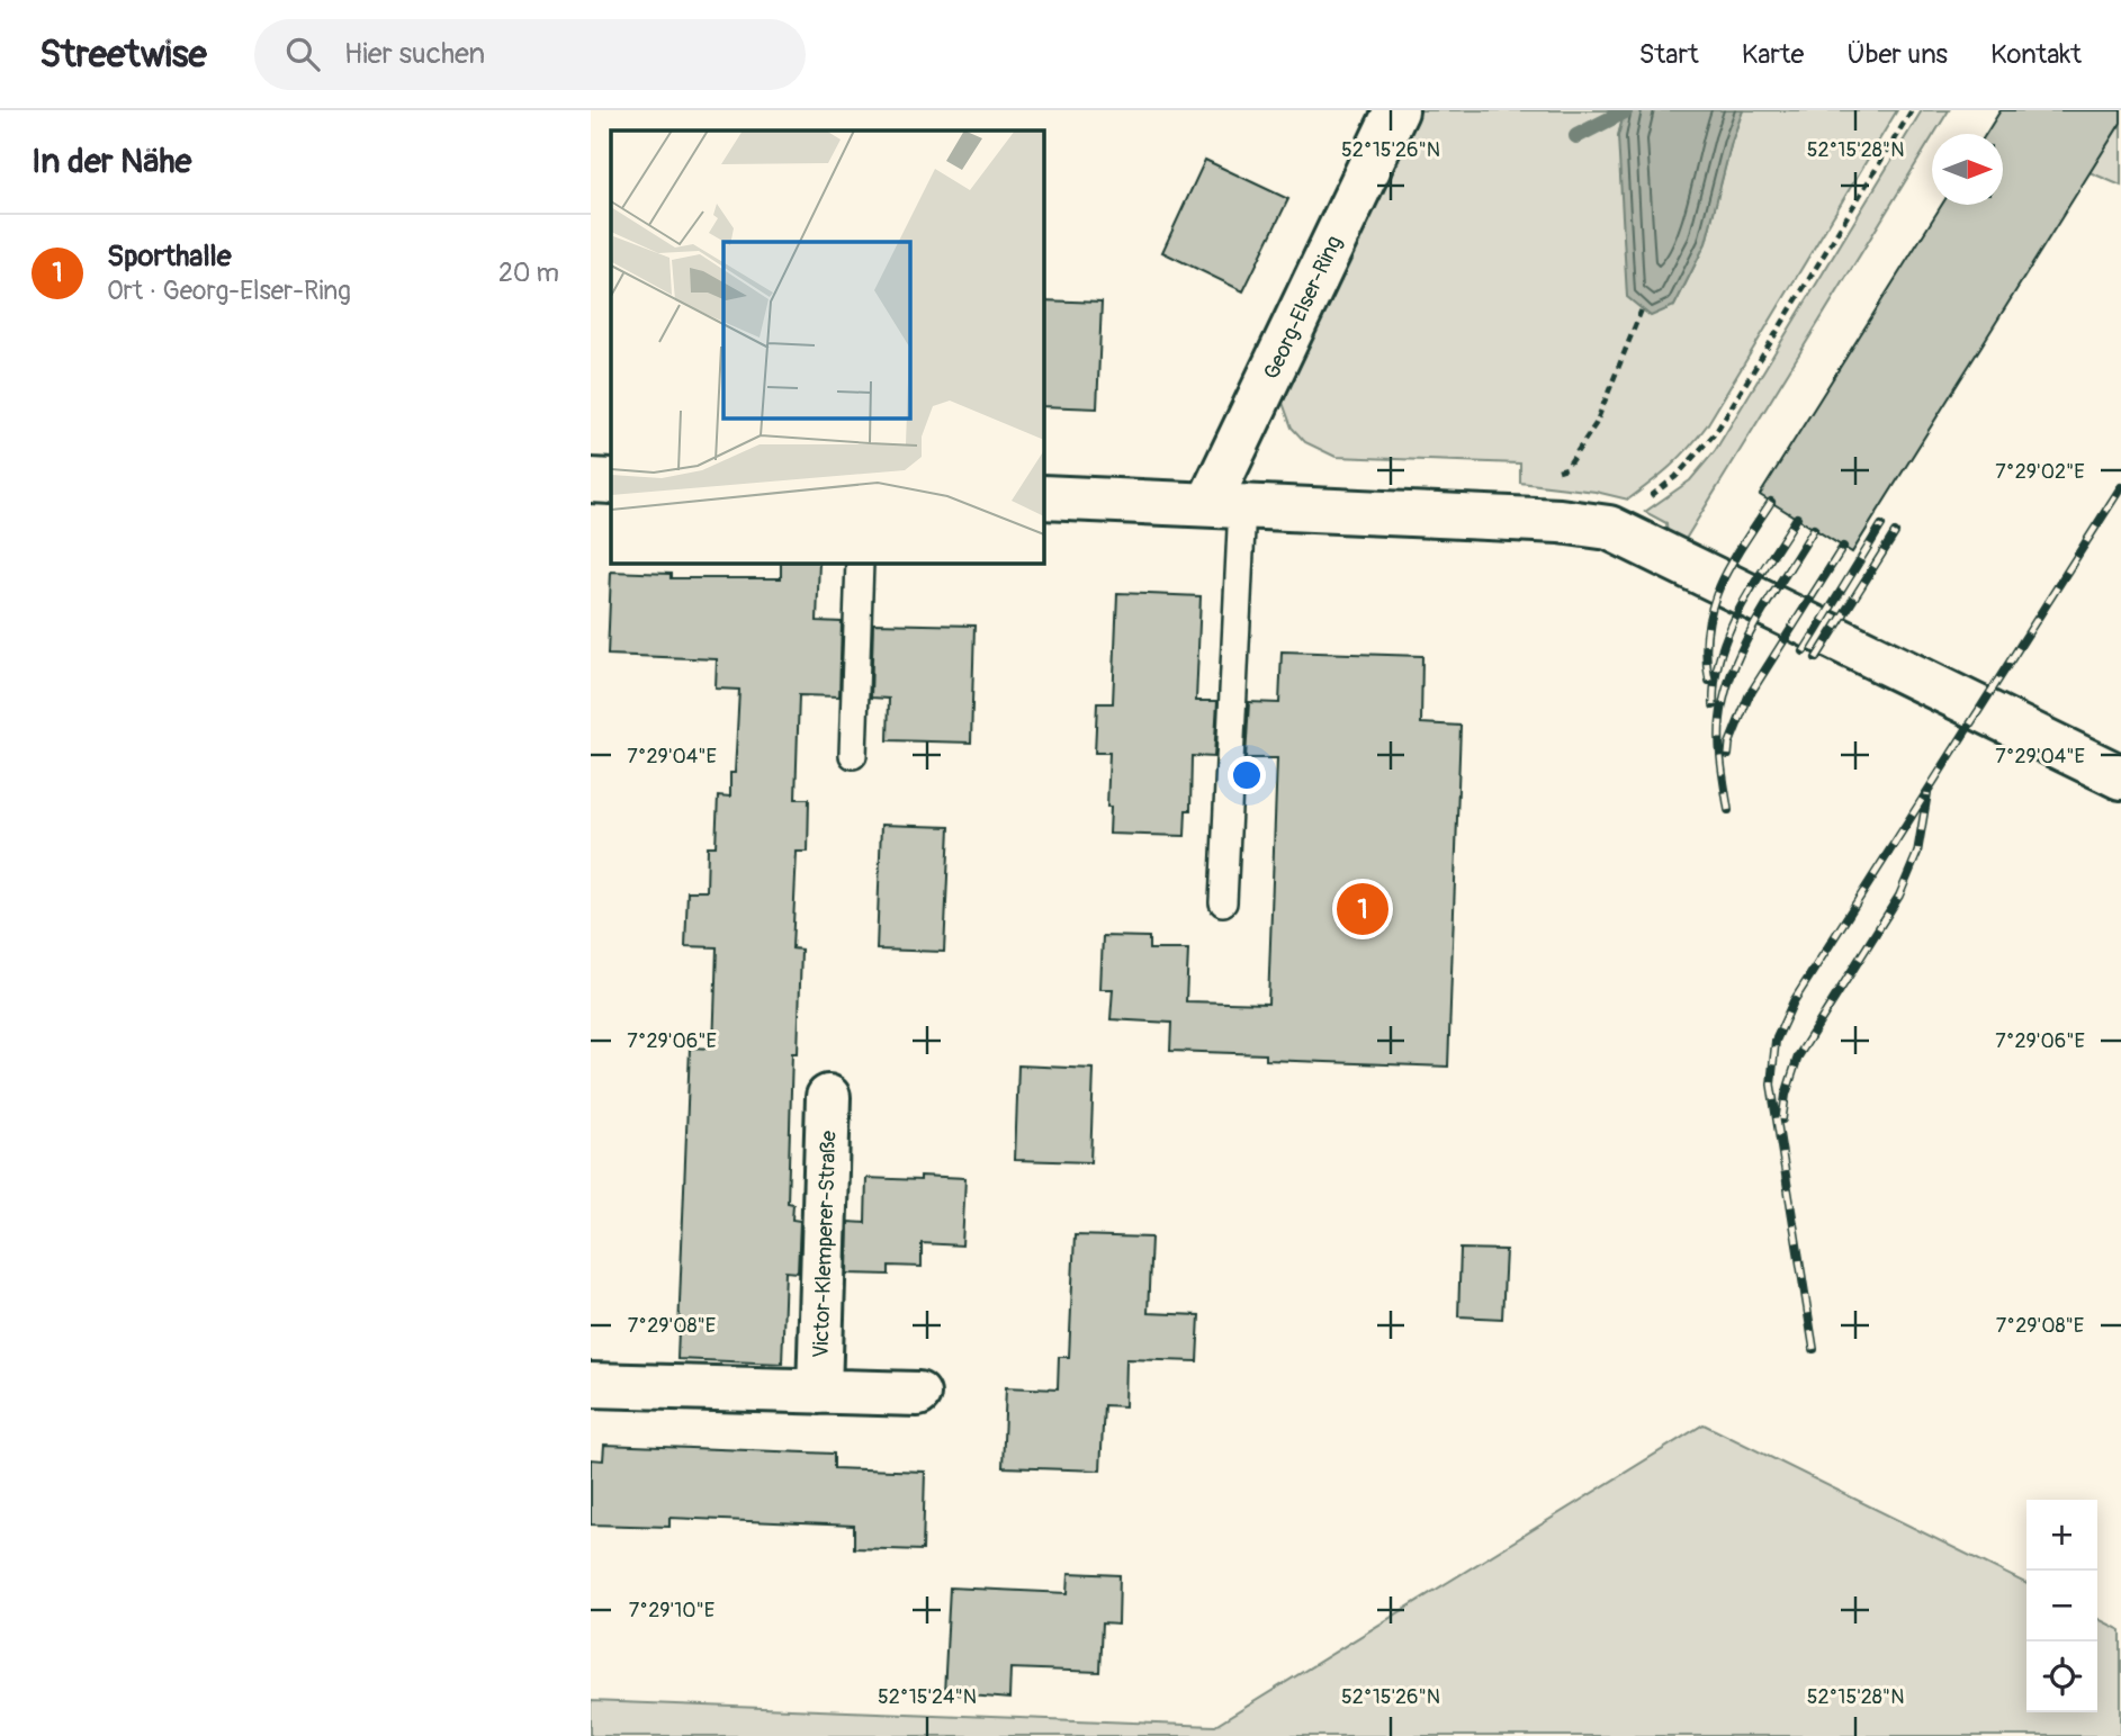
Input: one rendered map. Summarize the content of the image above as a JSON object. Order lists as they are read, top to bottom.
{
  "streets": {
    "street": ["Georg-Elser-Ring", "Victor-Klemperer-Straße"]
  },
  "north": "right",
  "page": {
    "header": "Streetwise",
    "search": "Hier suchen",
    "nav": [
      "Start",
      "Karte",
      "Über uns",
      "Kontakt"
    ],
    "heading": "In der Nähe",
    "list": [
      {
        "mark": "1",
        "name": "Sporthalle",
        "note": "Ort · Georg-Elser-Ring",
        "value": "20 m"
      }
    ],
    "pins": "1",
    "map_buttons": ["+", "−"]
  },
  "coordinates": [
    "52°15'26\"N",
    "52°15'28\"N",
    "7°29'02\"E",
    "7°29'04\"E",
    "7°29'06\"E",
    "7°29'08\"E",
    "7°29'10\"E",
    "52°15'24\"N"
  ]
}
